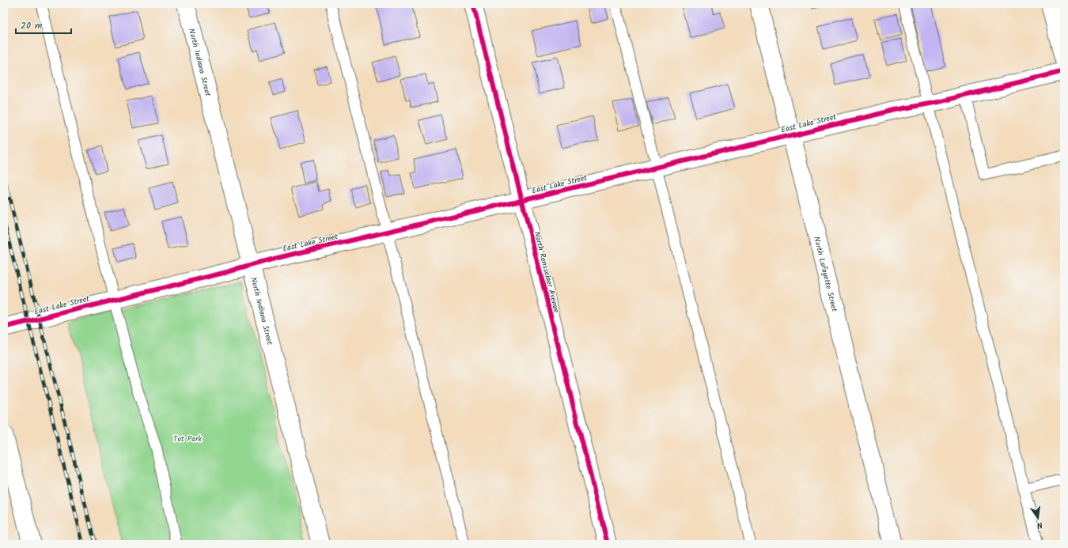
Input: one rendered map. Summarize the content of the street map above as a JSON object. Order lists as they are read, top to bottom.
{
  "streets": {
    "street": [
      "North Indiana Street",
      "East Lake Street",
      "North Rensselaer Avenue",
      "North Lafayette Street"
    ]
  },
  "crossings": [
    ["North Indiana Street", "East Lake Street"],
    ["East Lake Street", "North Rensselaer Avenue"],
    ["East Lake Street", "North Lafayette Street"]
  ],
  "parks": ["Tot Park"],
  "scale_bar": "20 m",
  "north": "bottom"
}
